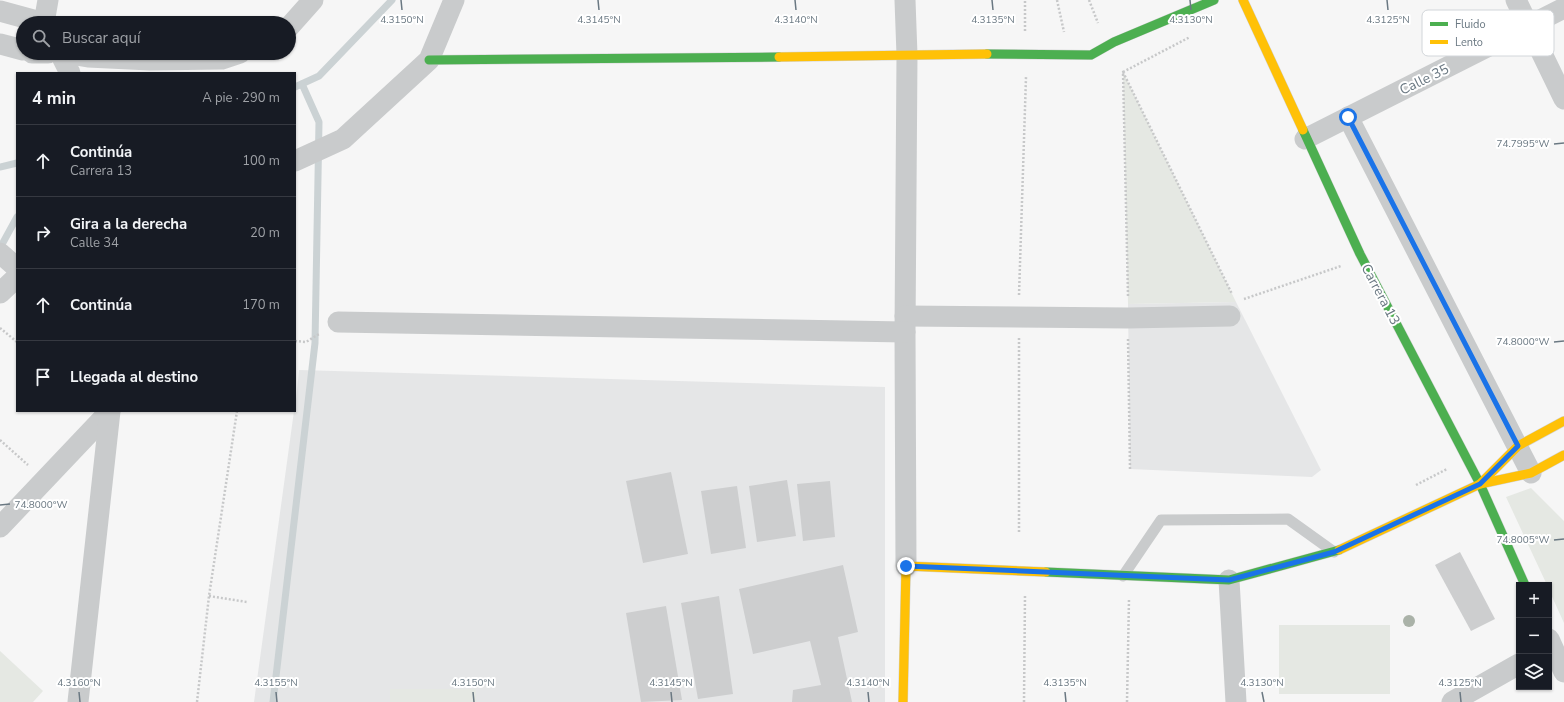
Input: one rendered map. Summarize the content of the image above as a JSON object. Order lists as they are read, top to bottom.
{
  "streets": {
    "street": ["Calle 35", "Carrera 13"]
  },
  "crossings": [
    ["Calle 35", "Carrera 13"]
  ],
  "legend": ["Fluido", "Lento"],
  "page": {
    "search": "Buscar aquí",
    "heading": ["4 min", "A pie · 290 m"],
    "list": [
      ["Continúa", "Carrera 13", "100 m"],
      ["Gira a la derecha", "Calle 34", "20 m"],
      ["Continúa", "170 m"],
      "Llegada al destino"
    ],
    "map_buttons": ["+", "−"]
  },
  "coordinates": [
    "4.3150°N",
    "4.3145°N",
    "4.3140°N",
    "4.3135°N",
    "4.3130°N",
    "4.3125°N",
    "74.7995°W",
    "74.8000°W",
    "74.8005°W",
    "4.3160°N",
    "4.3155°N"
  ]
}
